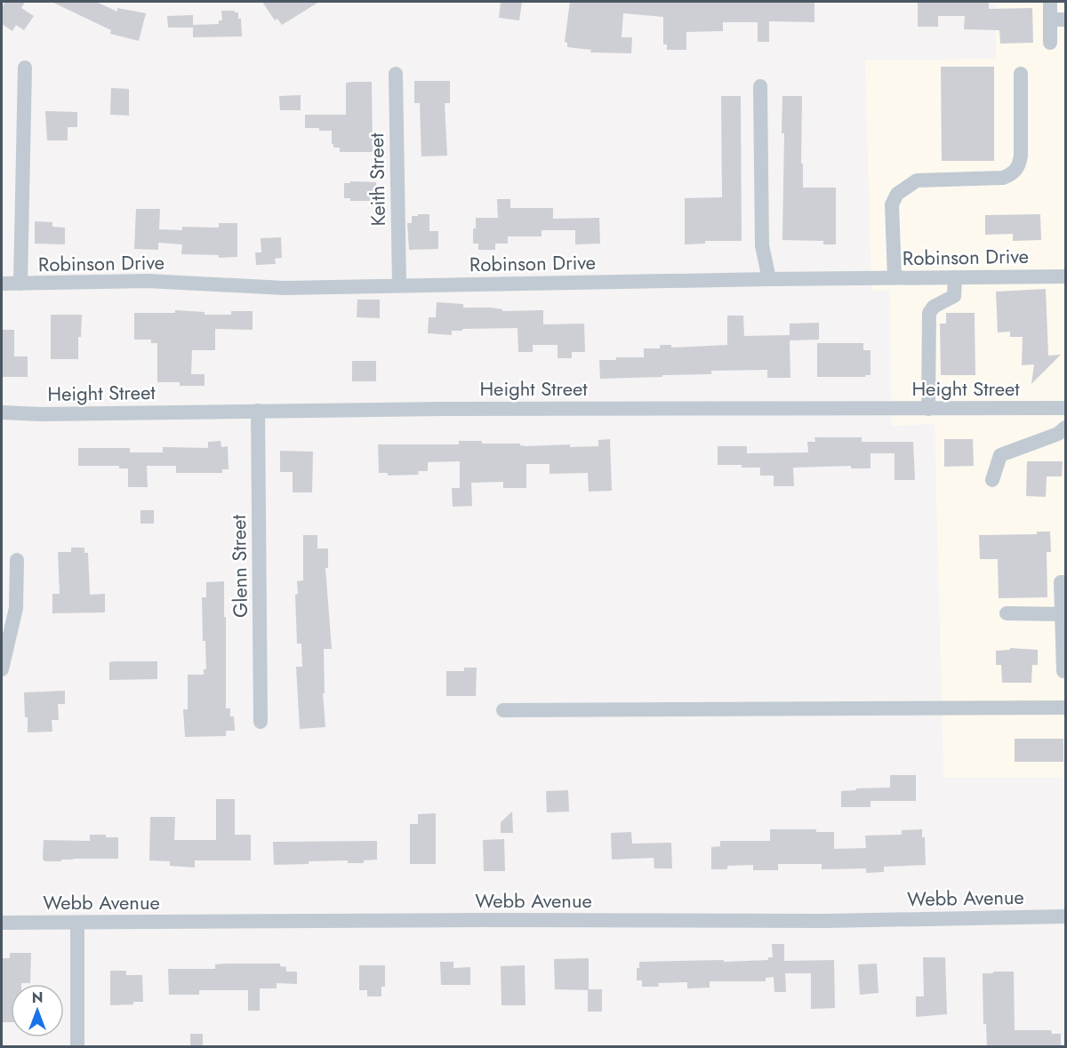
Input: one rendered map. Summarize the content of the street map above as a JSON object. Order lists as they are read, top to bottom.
{
  "streets": {
    "street": [
      "Keith Street",
      "Robinson Drive",
      "Height Street",
      "Glenn Street",
      "Webb Avenue"
    ]
  },
  "crossings": [
    ["Keith Street", "Robinson Drive"],
    ["Height Street", "Glenn Street"]
  ],
  "north": "top"
}
